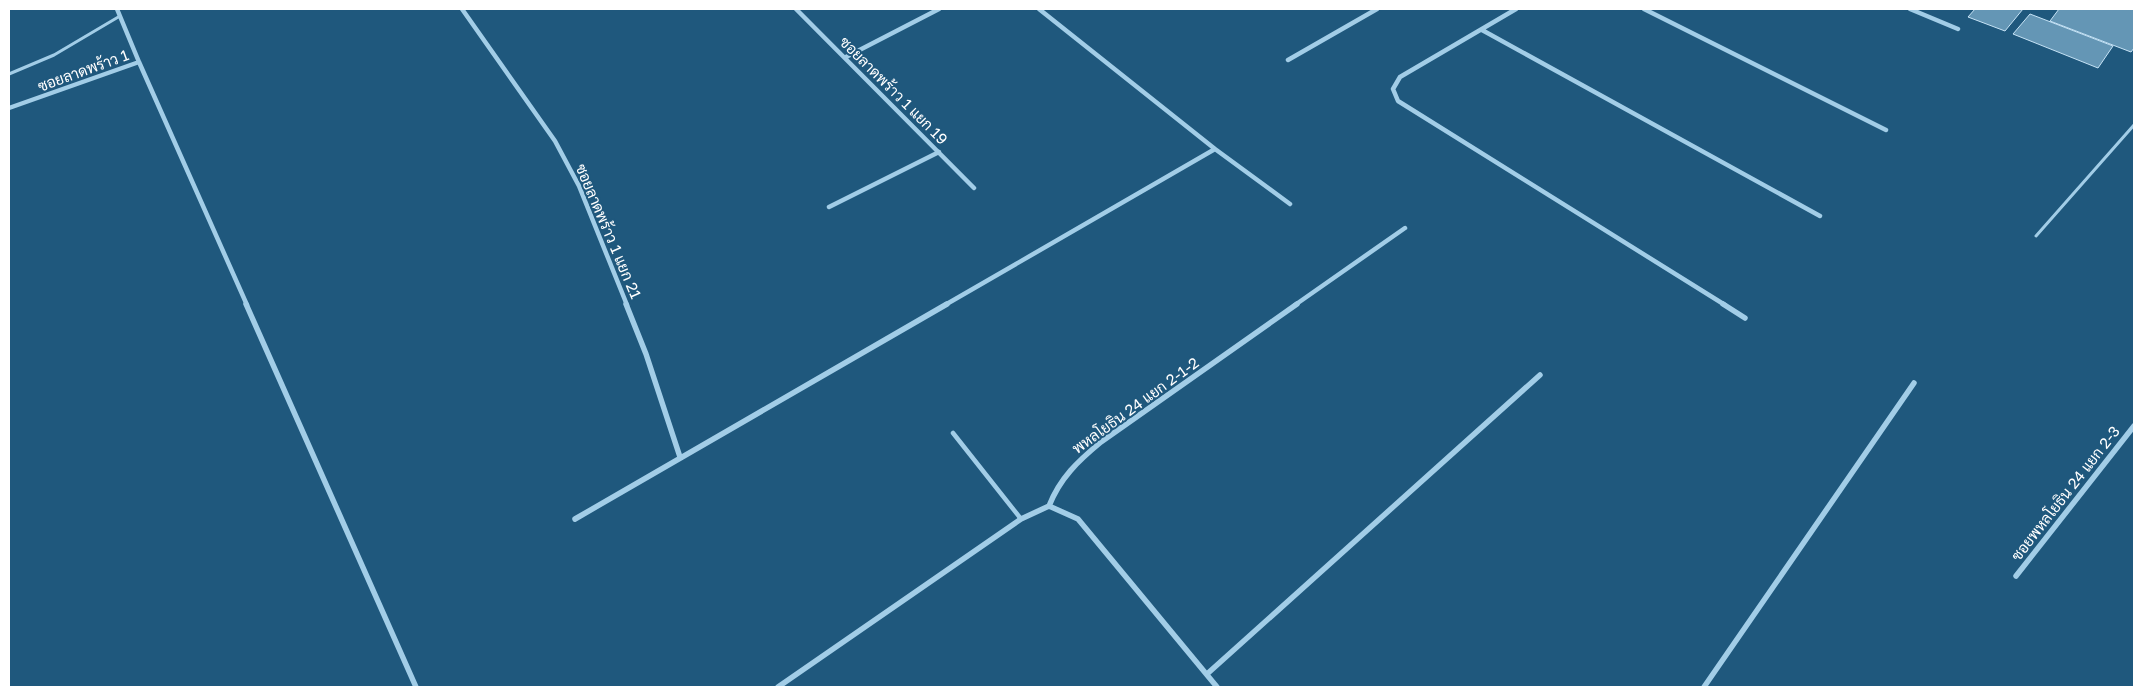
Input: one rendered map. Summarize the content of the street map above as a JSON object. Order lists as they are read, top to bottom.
{
  "streets": {
    "street": [
      "ซอยลาดพร้าว 1",
      "ซอยลาดพร้าว 1 แยก 19",
      "ซอยลาดพร้าว 1 แยก 21",
      "พหลโยธิน 24 แยก 2-1-2",
      "ซอยพหลโยธิน 24 แยก 2-3"
    ]
  }
}
